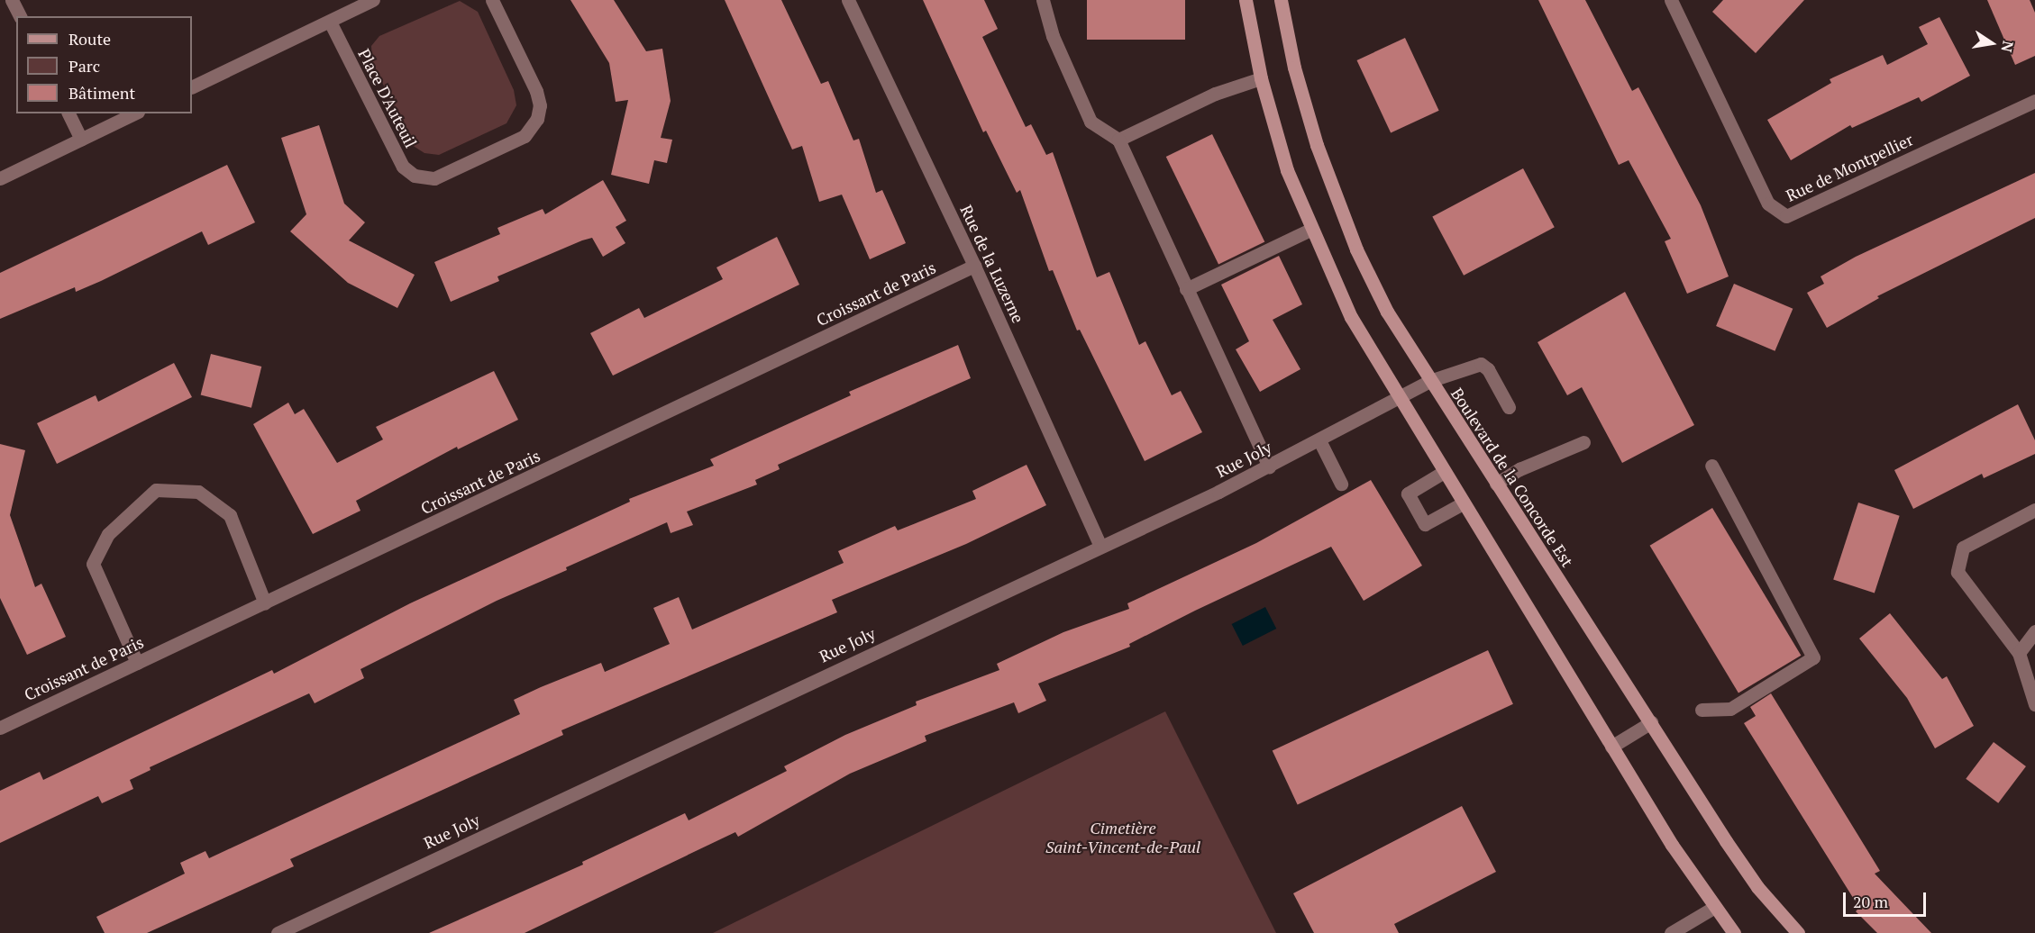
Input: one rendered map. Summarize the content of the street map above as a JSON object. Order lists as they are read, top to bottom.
{
  "streets": {
    "street": [
      "Place D'Auteuil",
      "Rue de Montpellier",
      "Rue de la Luzerne",
      "Croissant de Paris",
      "Rue Joly",
      "Boulevard de la Concorde Est"
    ]
  },
  "crossings": [
    ["Rue de la Luzerne", "Croissant de Paris"],
    ["Rue de la Luzerne", "Rue Joly"],
    ["Rue Joly", "Boulevard de la Concorde Est"]
  ],
  "parks": ["Cimetière Saint-Vincent-de-Paul"],
  "legend": ["Route", "Parc", "Bâtiment"],
  "scale_bar": "20 m",
  "north": "right"
}
